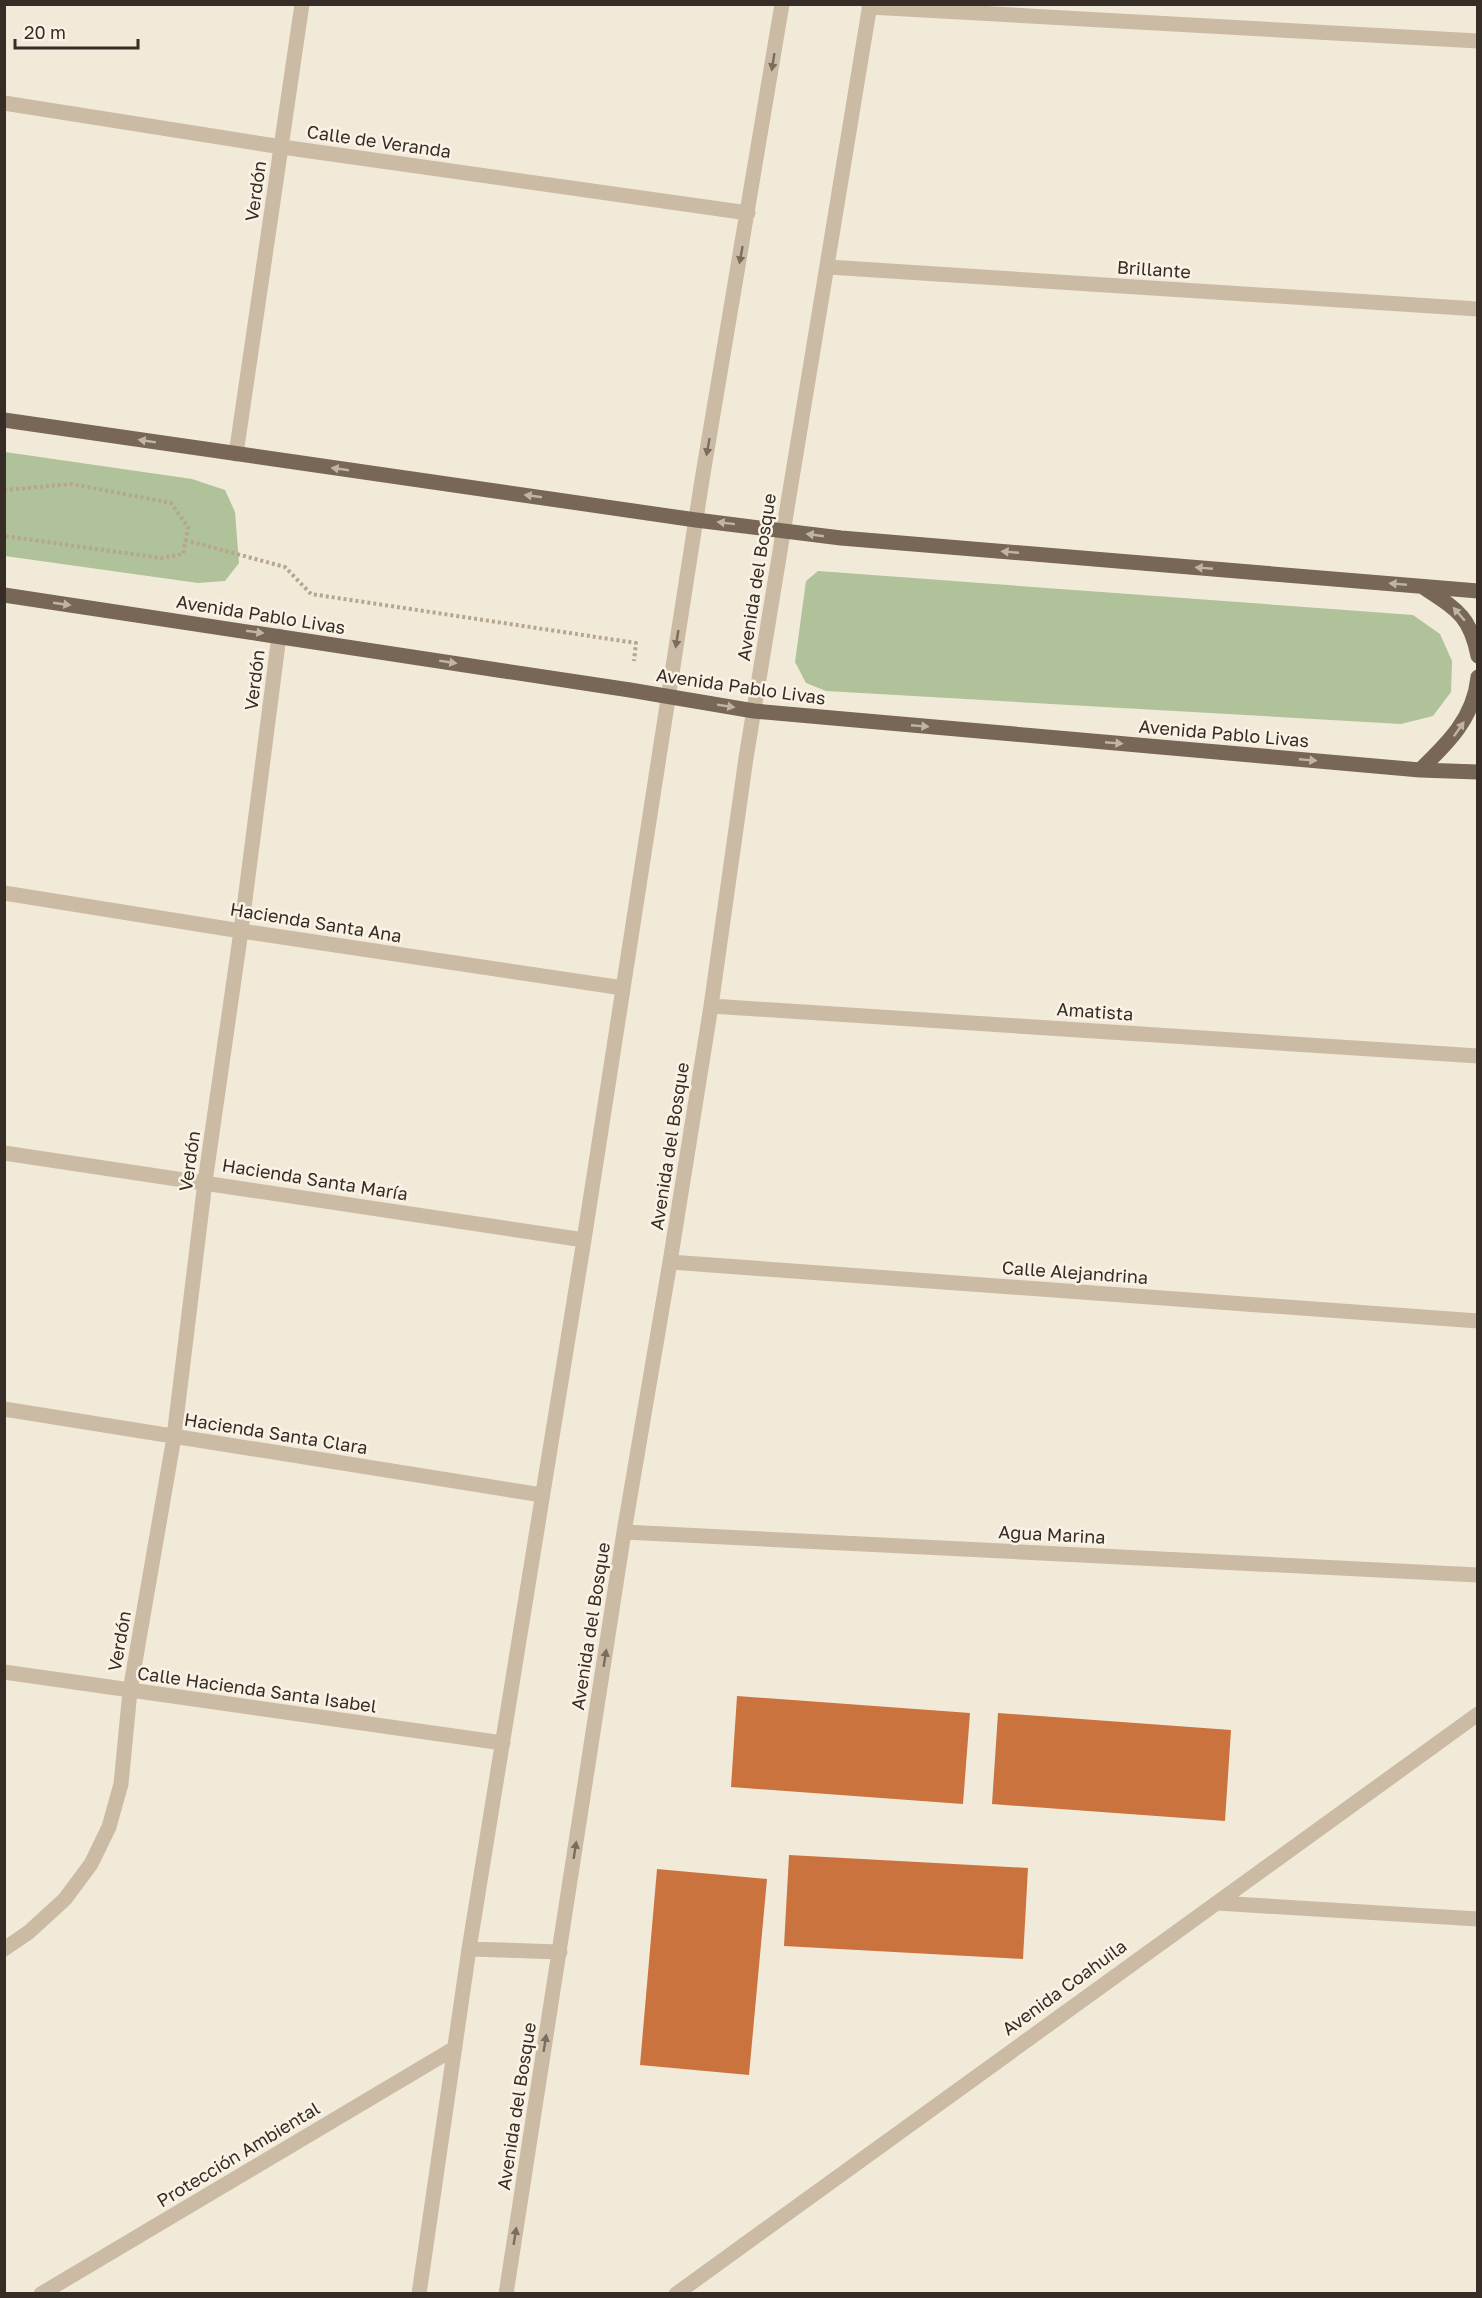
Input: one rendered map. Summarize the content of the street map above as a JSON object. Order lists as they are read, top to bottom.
{
  "streets": {
    "main road": ["Avenida Pablo Livas"],
    "street": [
      "Calle de Veranda",
      "Verdón",
      "Brillante",
      "Avenida del Bosque",
      "Hacienda Santa Ana",
      "Amatista",
      "Hacienda Santa María",
      "Calle Alejandrina",
      "Hacienda Santa Clara",
      "Agua Marina",
      "Calle Hacienda Santa Isabel",
      "Avenida Coahuila",
      "Protección Ambiental"
    ]
  },
  "crossings": [
    ["Calle de Veranda", "Verdón"],
    ["Verdón", "Avenida Pablo Livas"],
    ["Verdón", "Hacienda Santa Ana"],
    ["Verdón", "Hacienda Santa María"],
    ["Verdón", "Hacienda Santa Clara"],
    ["Verdón", "Calle Hacienda Santa Isabel"],
    ["Brillante", "Avenida del Bosque"],
    ["Avenida del Bosque", "Avenida Pablo Livas"],
    ["Avenida del Bosque", "Amatista"],
    ["Avenida del Bosque", "Calle Alejandrina"],
    ["Avenida del Bosque", "Agua Marina"]
  ],
  "one_way": ["Avenida Pablo Livas"],
  "scale_bar": "20 m"
}
